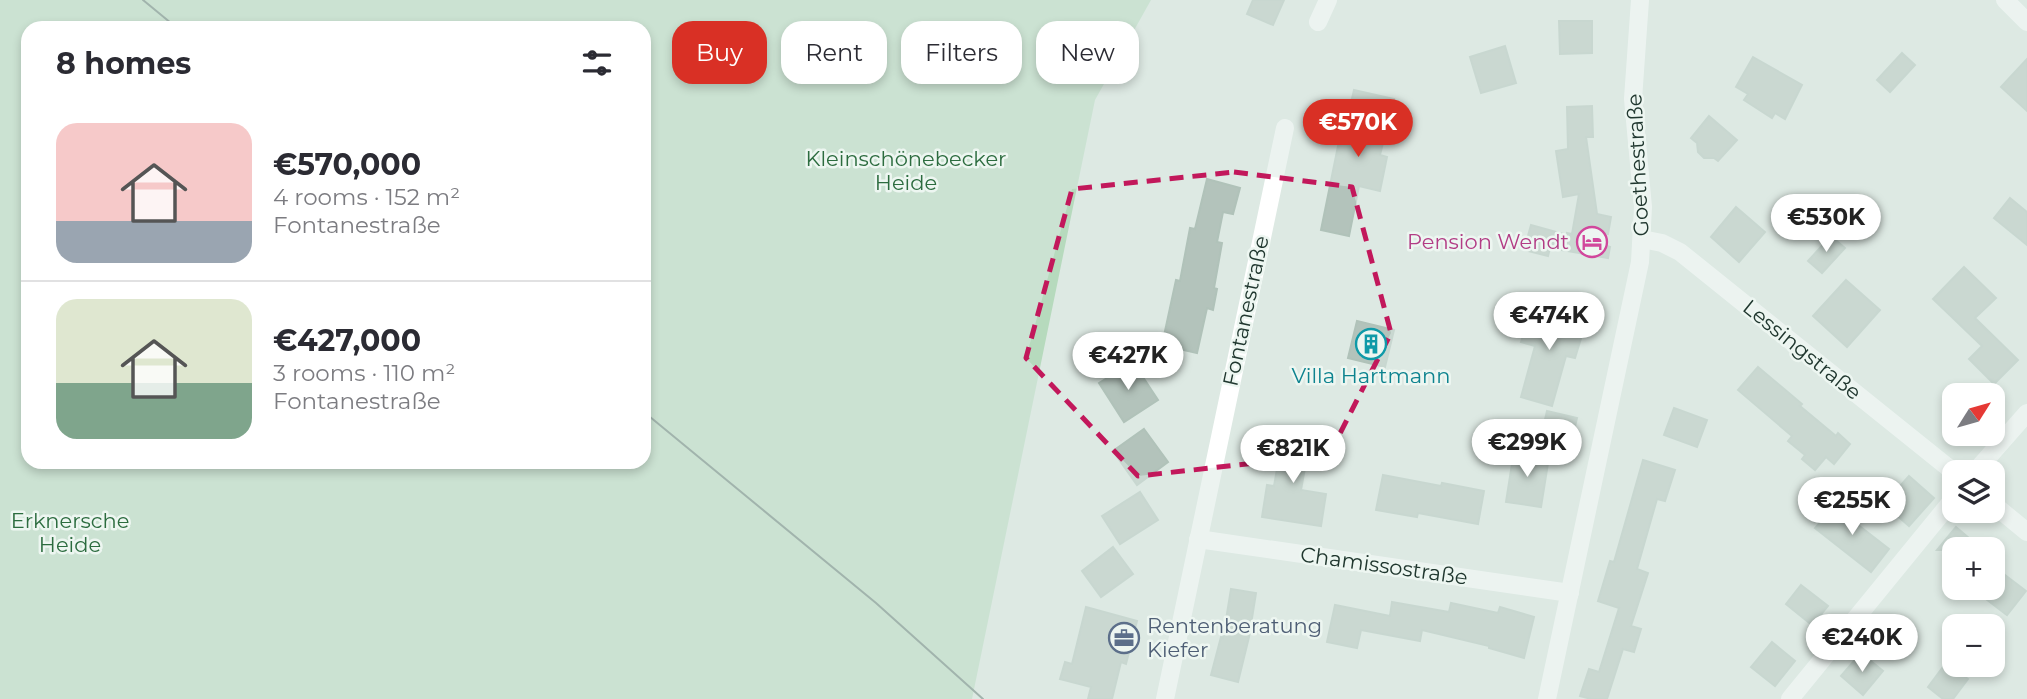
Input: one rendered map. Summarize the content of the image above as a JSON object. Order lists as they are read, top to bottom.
{
  "streets": {
    "street": [
      "Goethestraße",
      "Fontanestraße",
      "Lessingstraße",
      "Chamissostraße"
    ]
  },
  "crossings": [
    ["Goethestraße", "Lessingstraße"],
    ["Goethestraße", "Chamissostraße"],
    ["Fontanestraße", "Chamissostraße"]
  ],
  "parks": ["Kleinschönebecker Heide", "Erknersche Heide"],
  "places": {
    "hotel": ["Pension Wendt"],
    "building": ["Villa Hartmann"],
    "office": ["Rentenberatung Kiefer"]
  },
  "north": "top right",
  "page": {
    "chip": [
      "Buy",
      "Rent",
      "Filters",
      "New"
    ],
    "heading": "8 homes",
    "price": [
      "€570K",
      "€530K",
      "€474K",
      "€427K",
      "€299K",
      "€821K",
      "€255K",
      "€240K"
    ],
    "list": [
      {
        "name": "€570,000",
        "note": "4 rooms · 152 m² · Fontanestraße"
      },
      {
        "name": "€427,000",
        "note": "3 rooms · 110 m² · Fontanestraße"
      }
    ],
    "map_buttons": ["+", "−"]
  }
}
